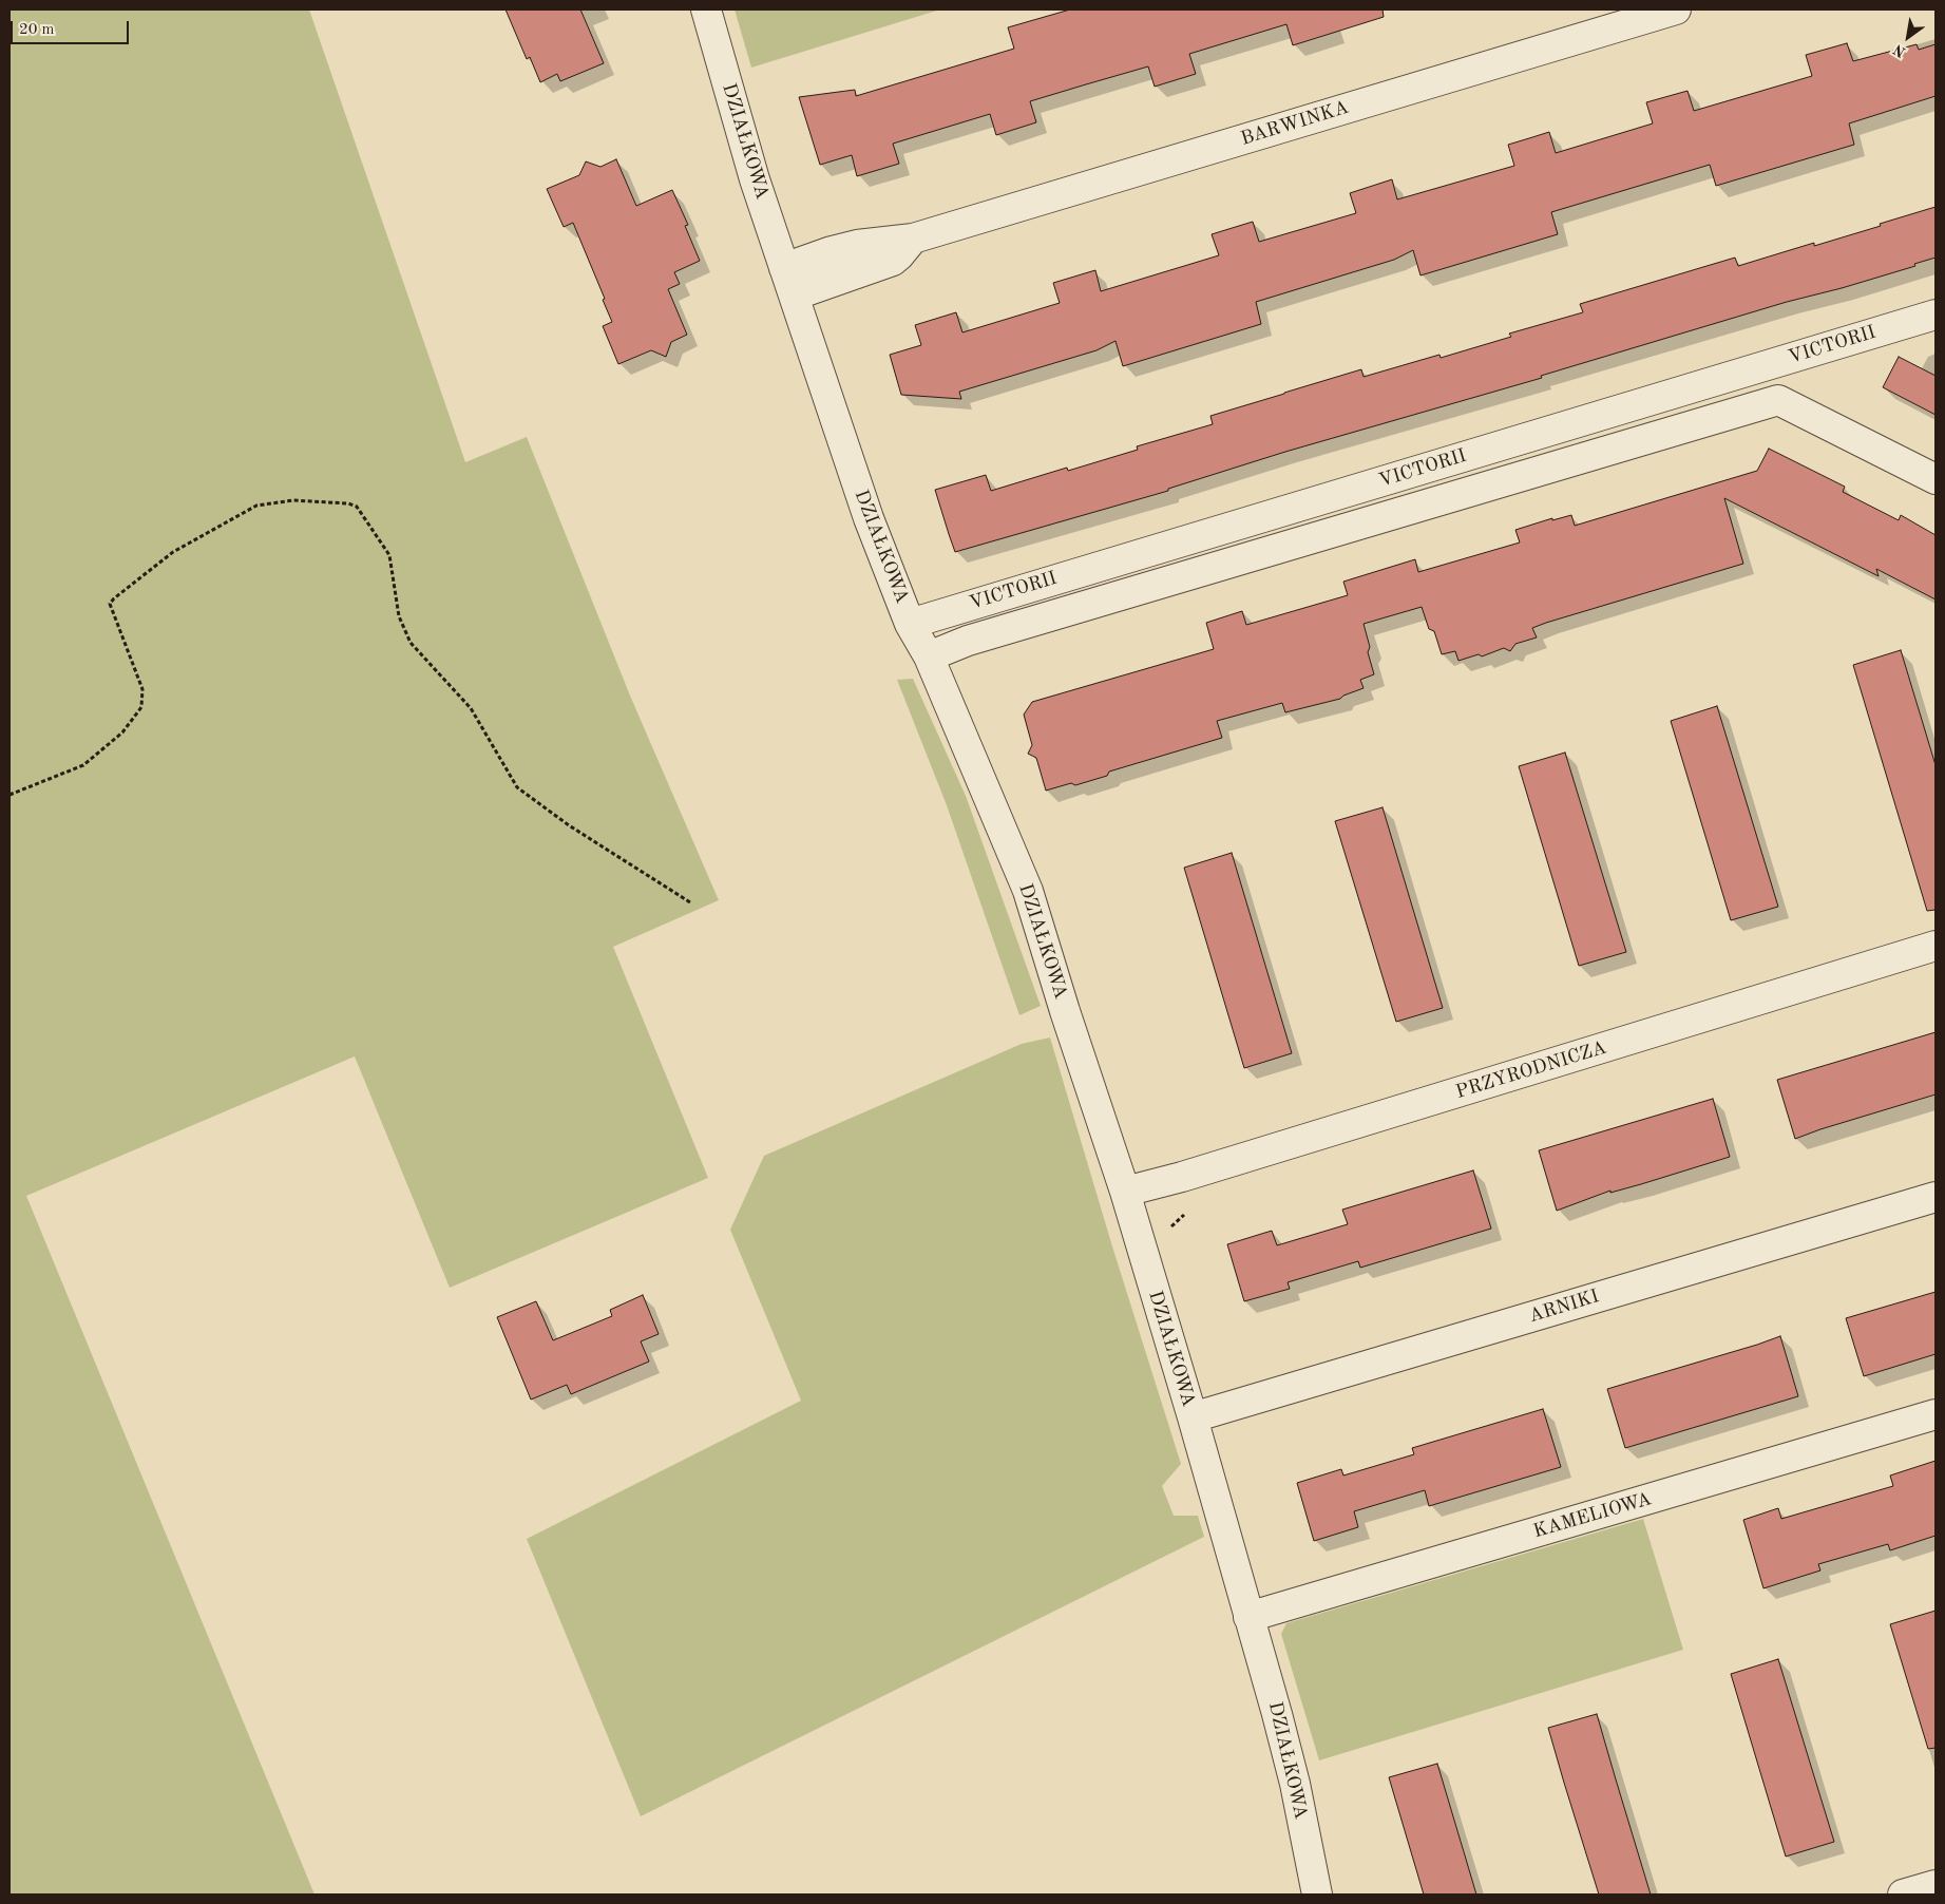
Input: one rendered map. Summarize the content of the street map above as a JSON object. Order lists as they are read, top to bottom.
{
  "streets": {
    "street": [
      "BARWINKA",
      "DZIAŁKOWA",
      "VICTORII",
      "PRZYRODNICZA",
      "ARNIKI",
      "KAMELIOWA"
    ]
  },
  "crossings": [
    ["BARWINKA", "DZIAŁKOWA"],
    ["DZIAŁKOWA", "VICTORII"],
    ["DZIAŁKOWA", "PRZYRODNICZA"],
    ["DZIAŁKOWA", "ARNIKI"],
    ["DZIAŁKOWA", "KAMELIOWA"]
  ],
  "scale_bar": "20 m",
  "north": "bottom left"
}
